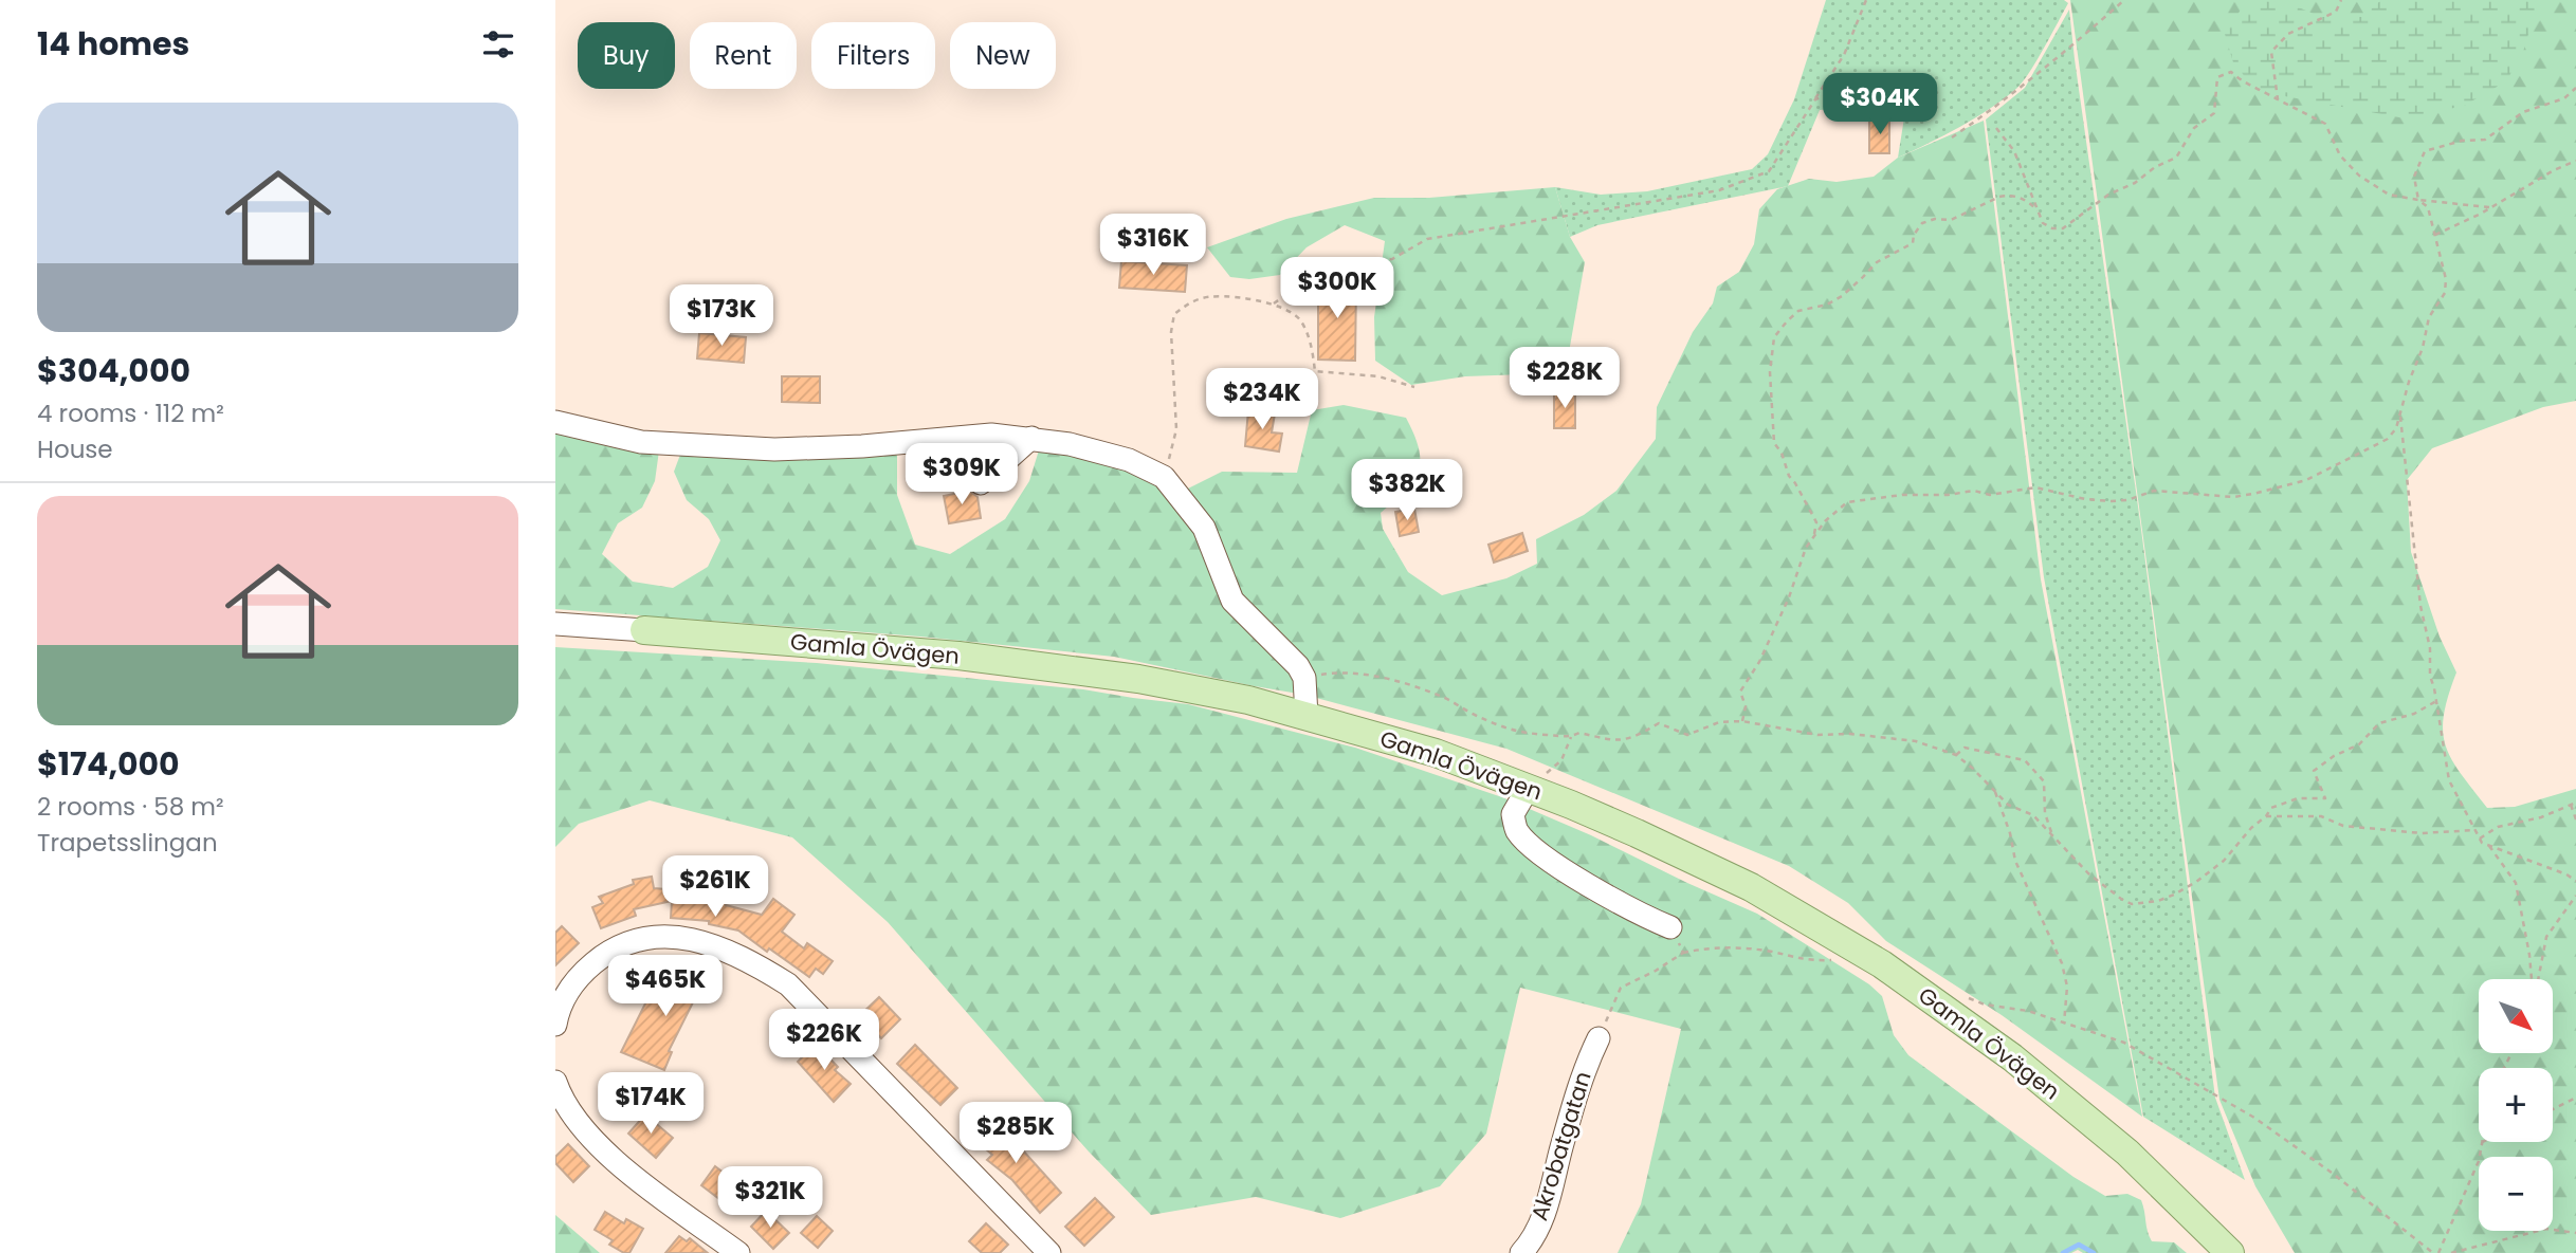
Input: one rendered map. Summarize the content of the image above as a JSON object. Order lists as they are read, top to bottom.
{
  "streets": {
    "main road": ["Gamla Övägen"],
    "street": ["Akrobatgatan"]
  },
  "north": "bottom right",
  "page": {
    "heading": "14 homes",
    "chip": [
      "Buy",
      "Rent",
      "Filters",
      "New"
    ],
    "price": [
      "$304K",
      "$316K",
      "$300K",
      "$173K",
      "$228K",
      "$234K",
      "$309K",
      "$382K",
      "$261K",
      "$465K",
      "$226K",
      "$174K",
      "$285K",
      "$321K"
    ],
    "list": [
      {
        "name": "$304,000",
        "note": "4 rooms · 112 m² · House"
      },
      {
        "name": "$174,000",
        "note": "2 rooms · 58 m² · Trapetsslingan"
      }
    ],
    "map_buttons": ["+", "−"]
  }
}
